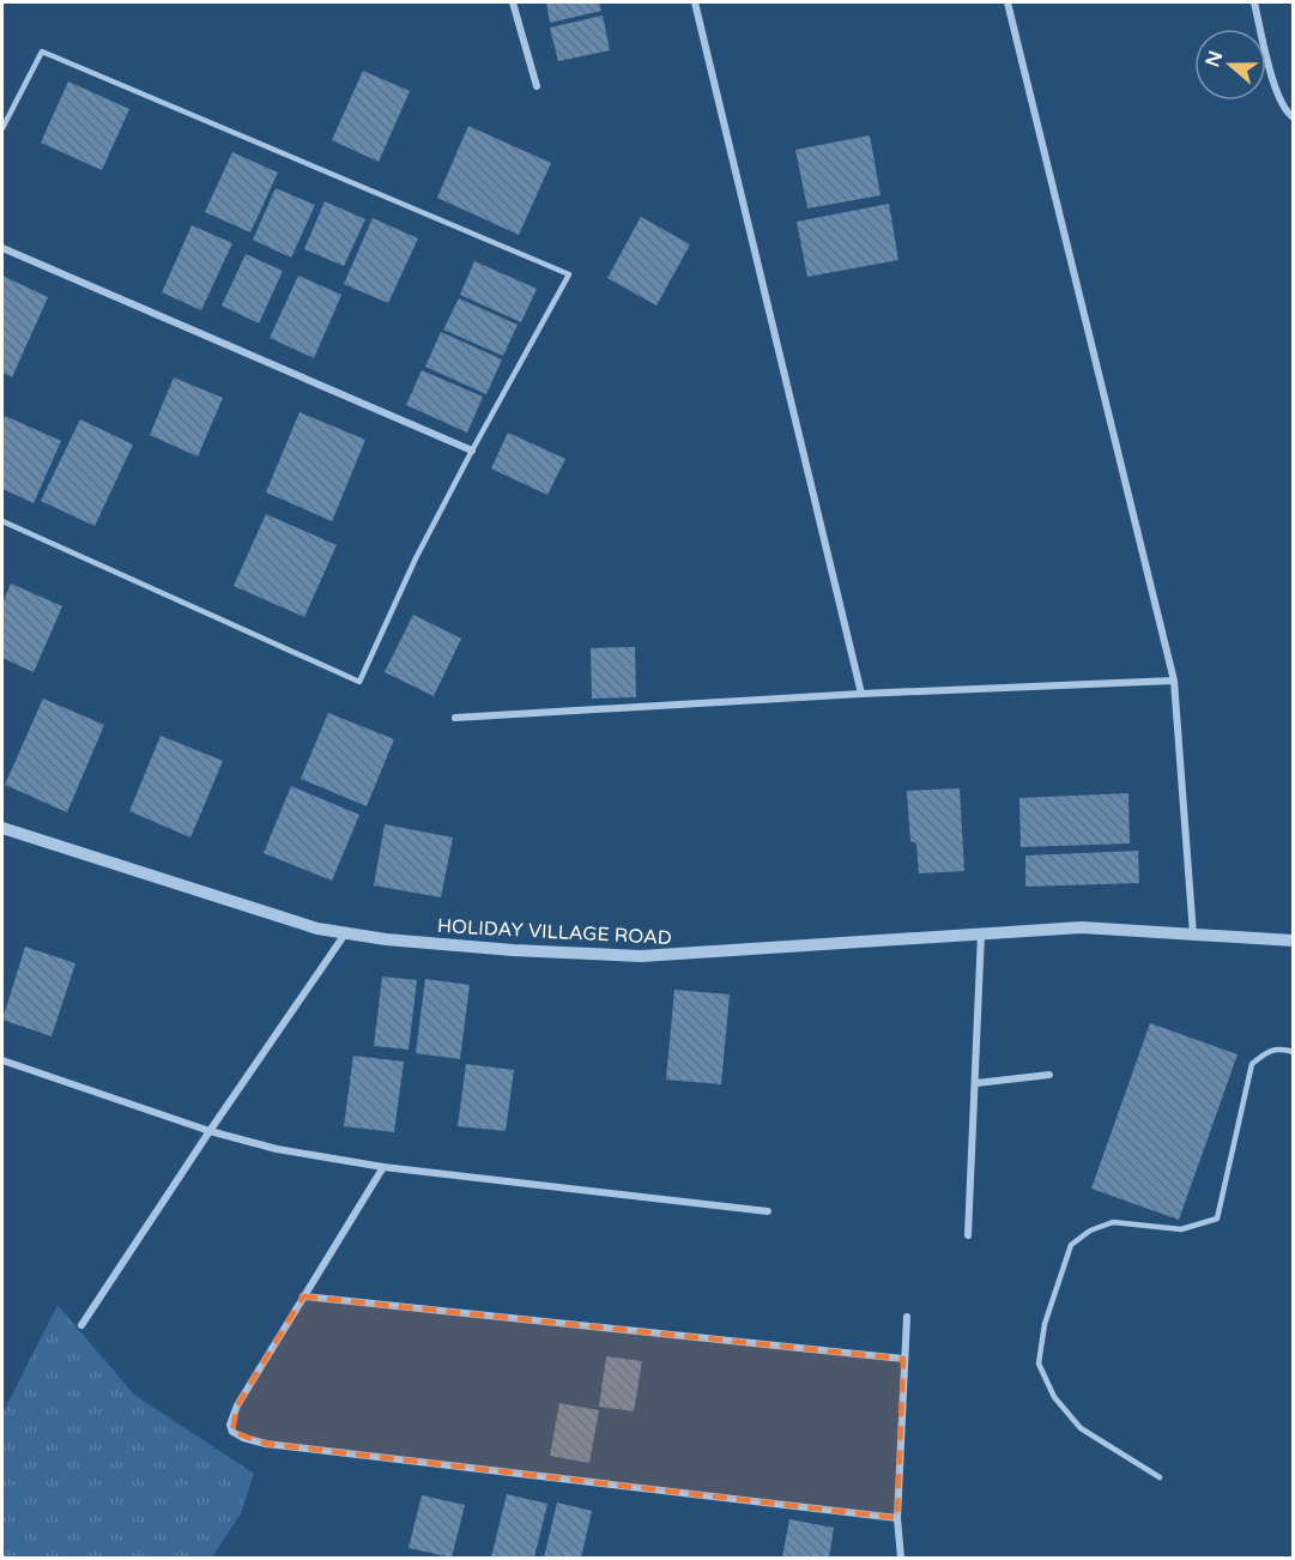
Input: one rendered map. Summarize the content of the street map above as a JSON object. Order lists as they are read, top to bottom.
{
  "streets": {
    "street": ["HOLIDAY VILLAGE ROAD"]
  },
  "north": "left"
}
